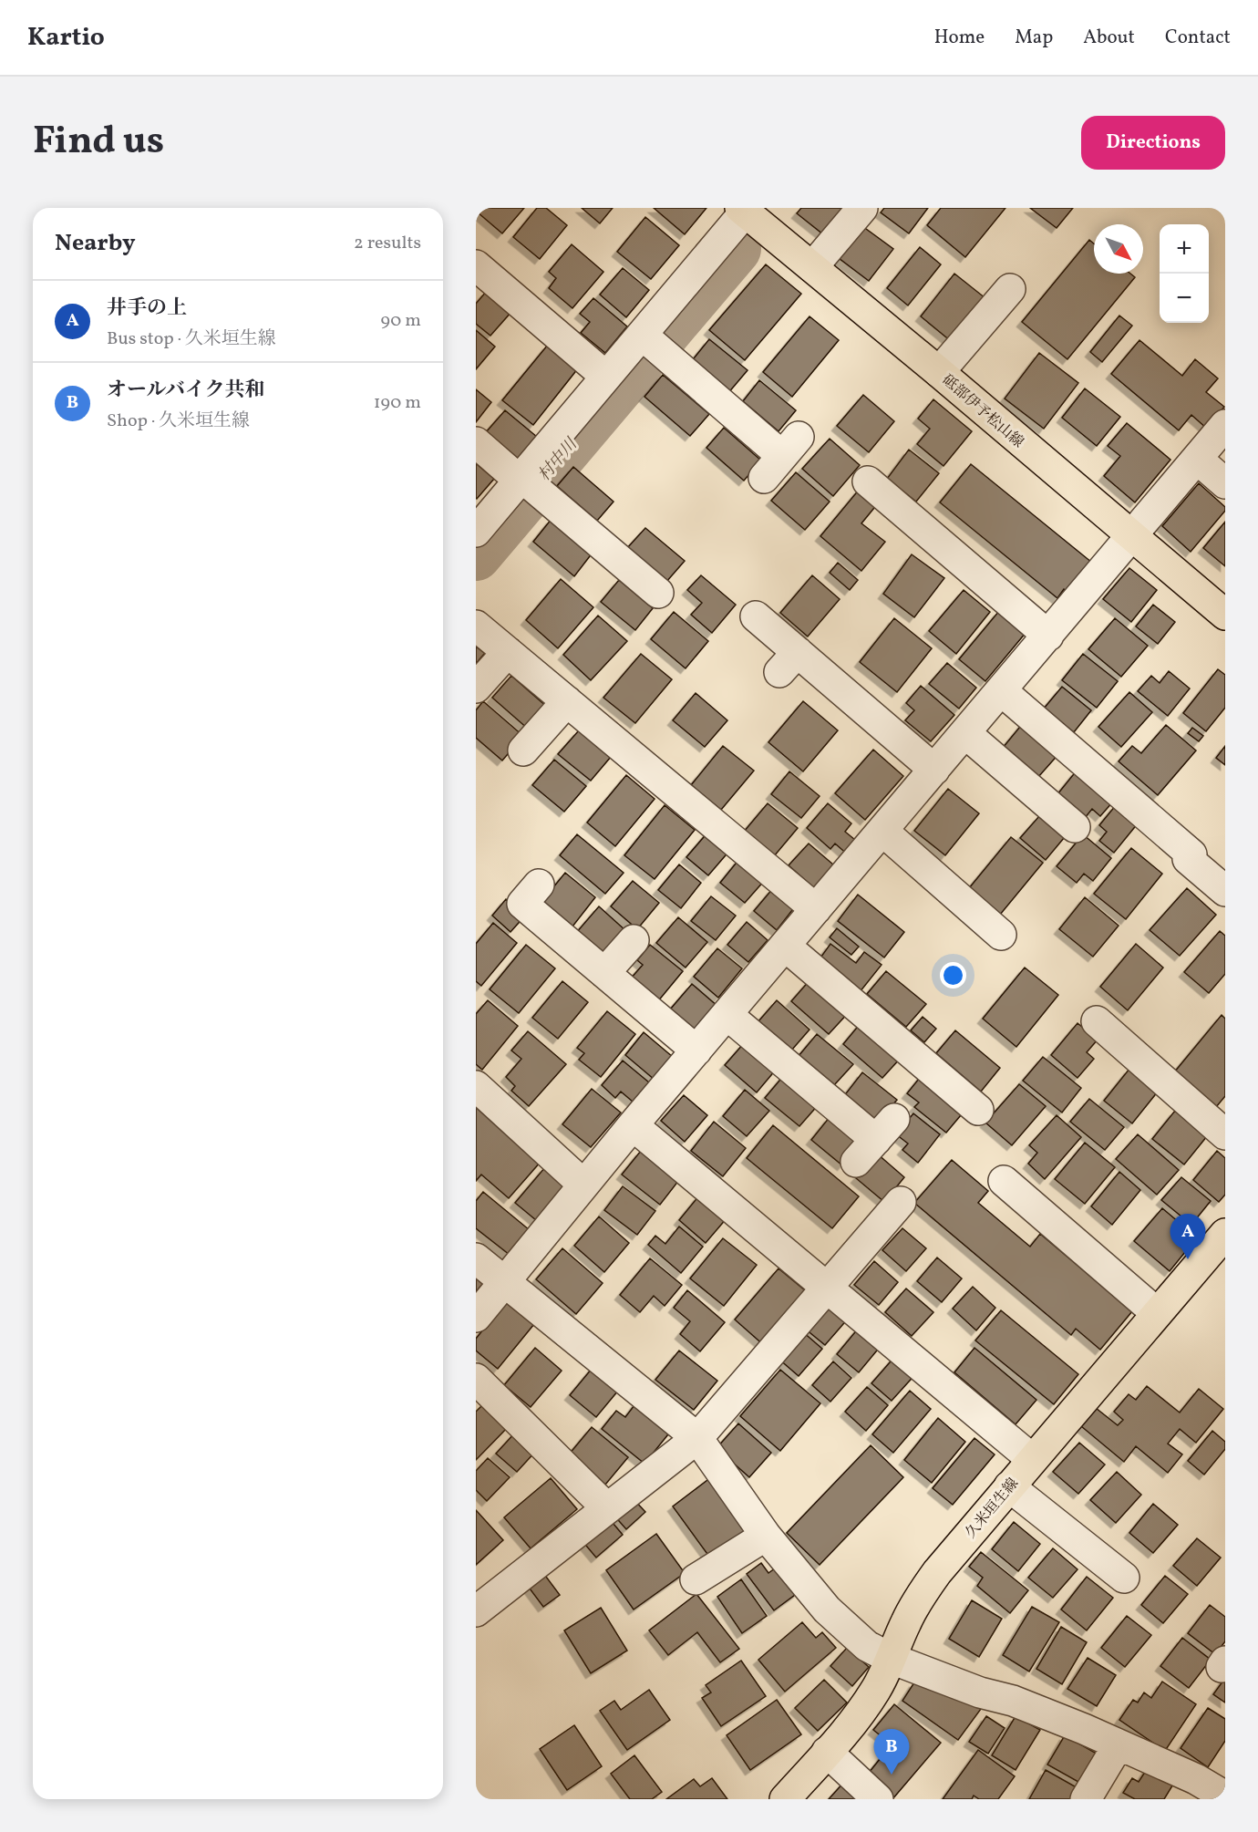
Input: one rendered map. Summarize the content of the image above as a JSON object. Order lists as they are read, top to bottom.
{
  "streets": {
    "main road": ["砥部伊予松山線", "久米垣生線"]
  },
  "water": ["村中川"],
  "north": "bottom right",
  "page": {
    "header": "Kartio",
    "nav": [
      "Home",
      "Map",
      "About",
      "Contact"
    ],
    "title": "Find us",
    "buttons": "Directions",
    "heading": ["Nearby", "2 results"],
    "map_buttons": ["+", "−"],
    "list": [
      {
        "mark": "A",
        "name": "井手の上",
        "note": "Bus stop · 久米垣生線",
        "value": "90 m"
      },
      {
        "mark": "B",
        "name": "オールバイク共和",
        "note": "Shop · 久米垣生線",
        "value": "190 m"
      }
    ],
    "pins": ["A", "B"]
  }
}
